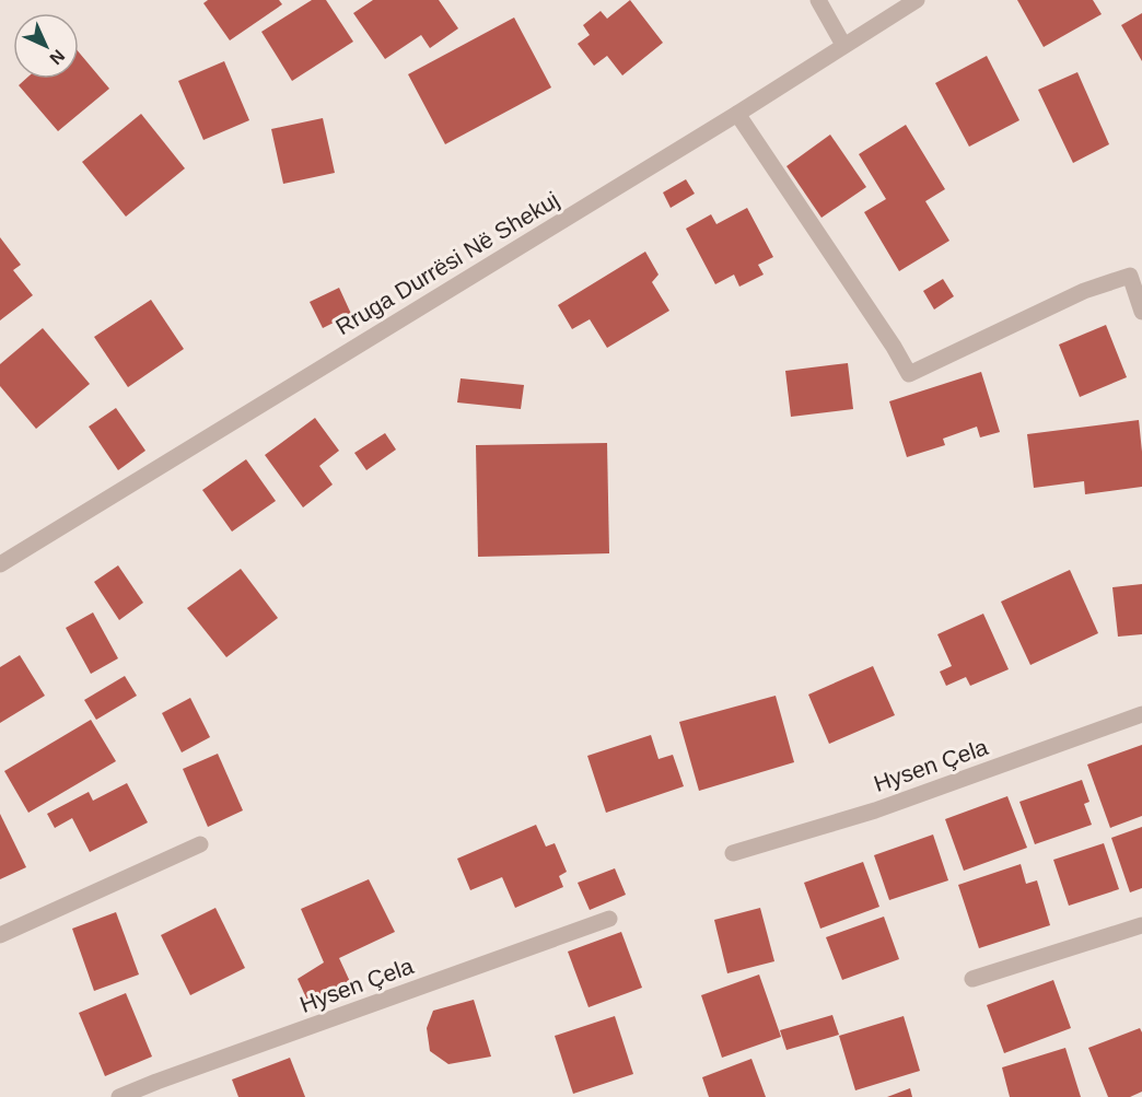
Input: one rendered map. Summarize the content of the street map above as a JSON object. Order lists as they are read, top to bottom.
{
  "streets": {
    "street": ["Rruga Durrësi Në Shekuj", "Hysen Çela"]
  },
  "north": "bottom right"
}
